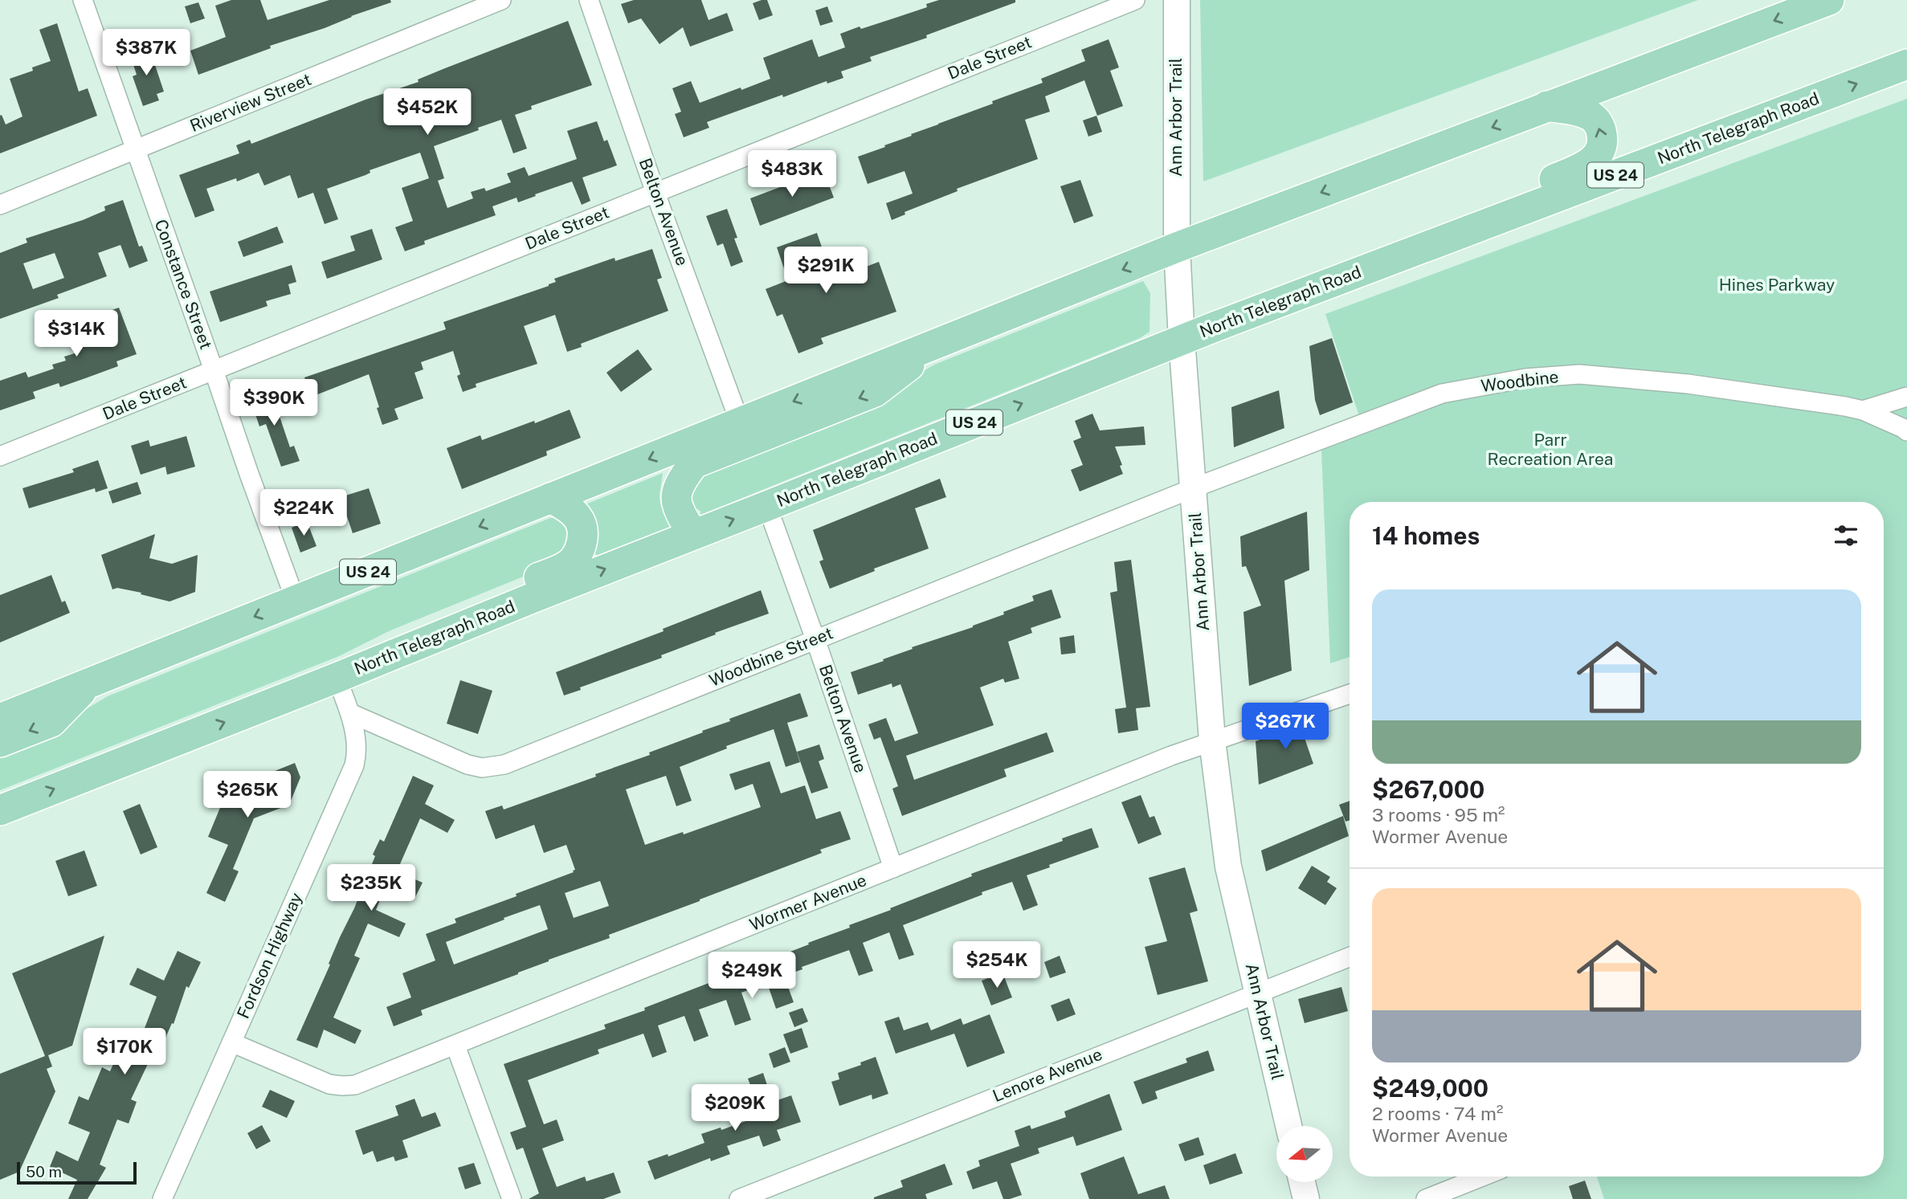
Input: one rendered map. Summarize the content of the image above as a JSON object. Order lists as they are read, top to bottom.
{
  "streets": {
    "main road": ["North Telegraph Road", "US 24"],
    "street": [
      "Dale Street",
      "Riverview Street",
      "Ann Arbor Trail",
      "Belton Avenue",
      "Constance Street",
      "Woodbine",
      "Woodbine Street",
      "Wormer Avenue",
      "Fordson Highway",
      "Lenore Avenue"
    ]
  },
  "crossings": [
    ["Dale Street", "Belton Avenue"],
    ["Dale Street", "Constance Street"],
    ["Riverview Street", "Constance Street"],
    ["Ann Arbor Trail", "North Telegraph Road"],
    ["Ann Arbor Trail", "US 24"],
    ["Ann Arbor Trail", "Woodbine"],
    ["Ann Arbor Trail", "Woodbine Street"],
    ["Ann Arbor Trail", "Wormer Avenue"],
    ["Ann Arbor Trail", "Lenore Avenue"],
    ["North Telegraph Road", "Belton Avenue"],
    ["North Telegraph Road", "Fordson Highway"],
    ["US 24", "Belton Avenue"],
    ["US 24", "Constance Street"],
    ["Belton Avenue", "Woodbine Street"],
    ["Belton Avenue", "Wormer Avenue"],
    ["Woodbine", "Woodbine Street"],
    ["Woodbine Street", "Fordson Highway"],
    ["Wormer Avenue", "Fordson Highway"]
  ],
  "parks": ["Hines Parkway", "Parr Recreation Area"],
  "scale_bar": "50 m",
  "north": "left",
  "page": {
    "price": [
      "$387K",
      "$452K",
      "$483K",
      "$291K",
      "$314K",
      "$390K",
      "$224K",
      "$267K",
      "$265K",
      "$235K",
      "$254K",
      "$249K",
      "$170K",
      "$209K"
    ],
    "heading": "14 homes",
    "list": [
      {
        "name": "$267,000",
        "note": "3 rooms · 95 m² · Wormer Avenue"
      },
      {
        "name": "$249,000",
        "note": "2 rooms · 74 m² · Wormer Avenue"
      }
    ],
    "scale": "50 m"
  }
}
